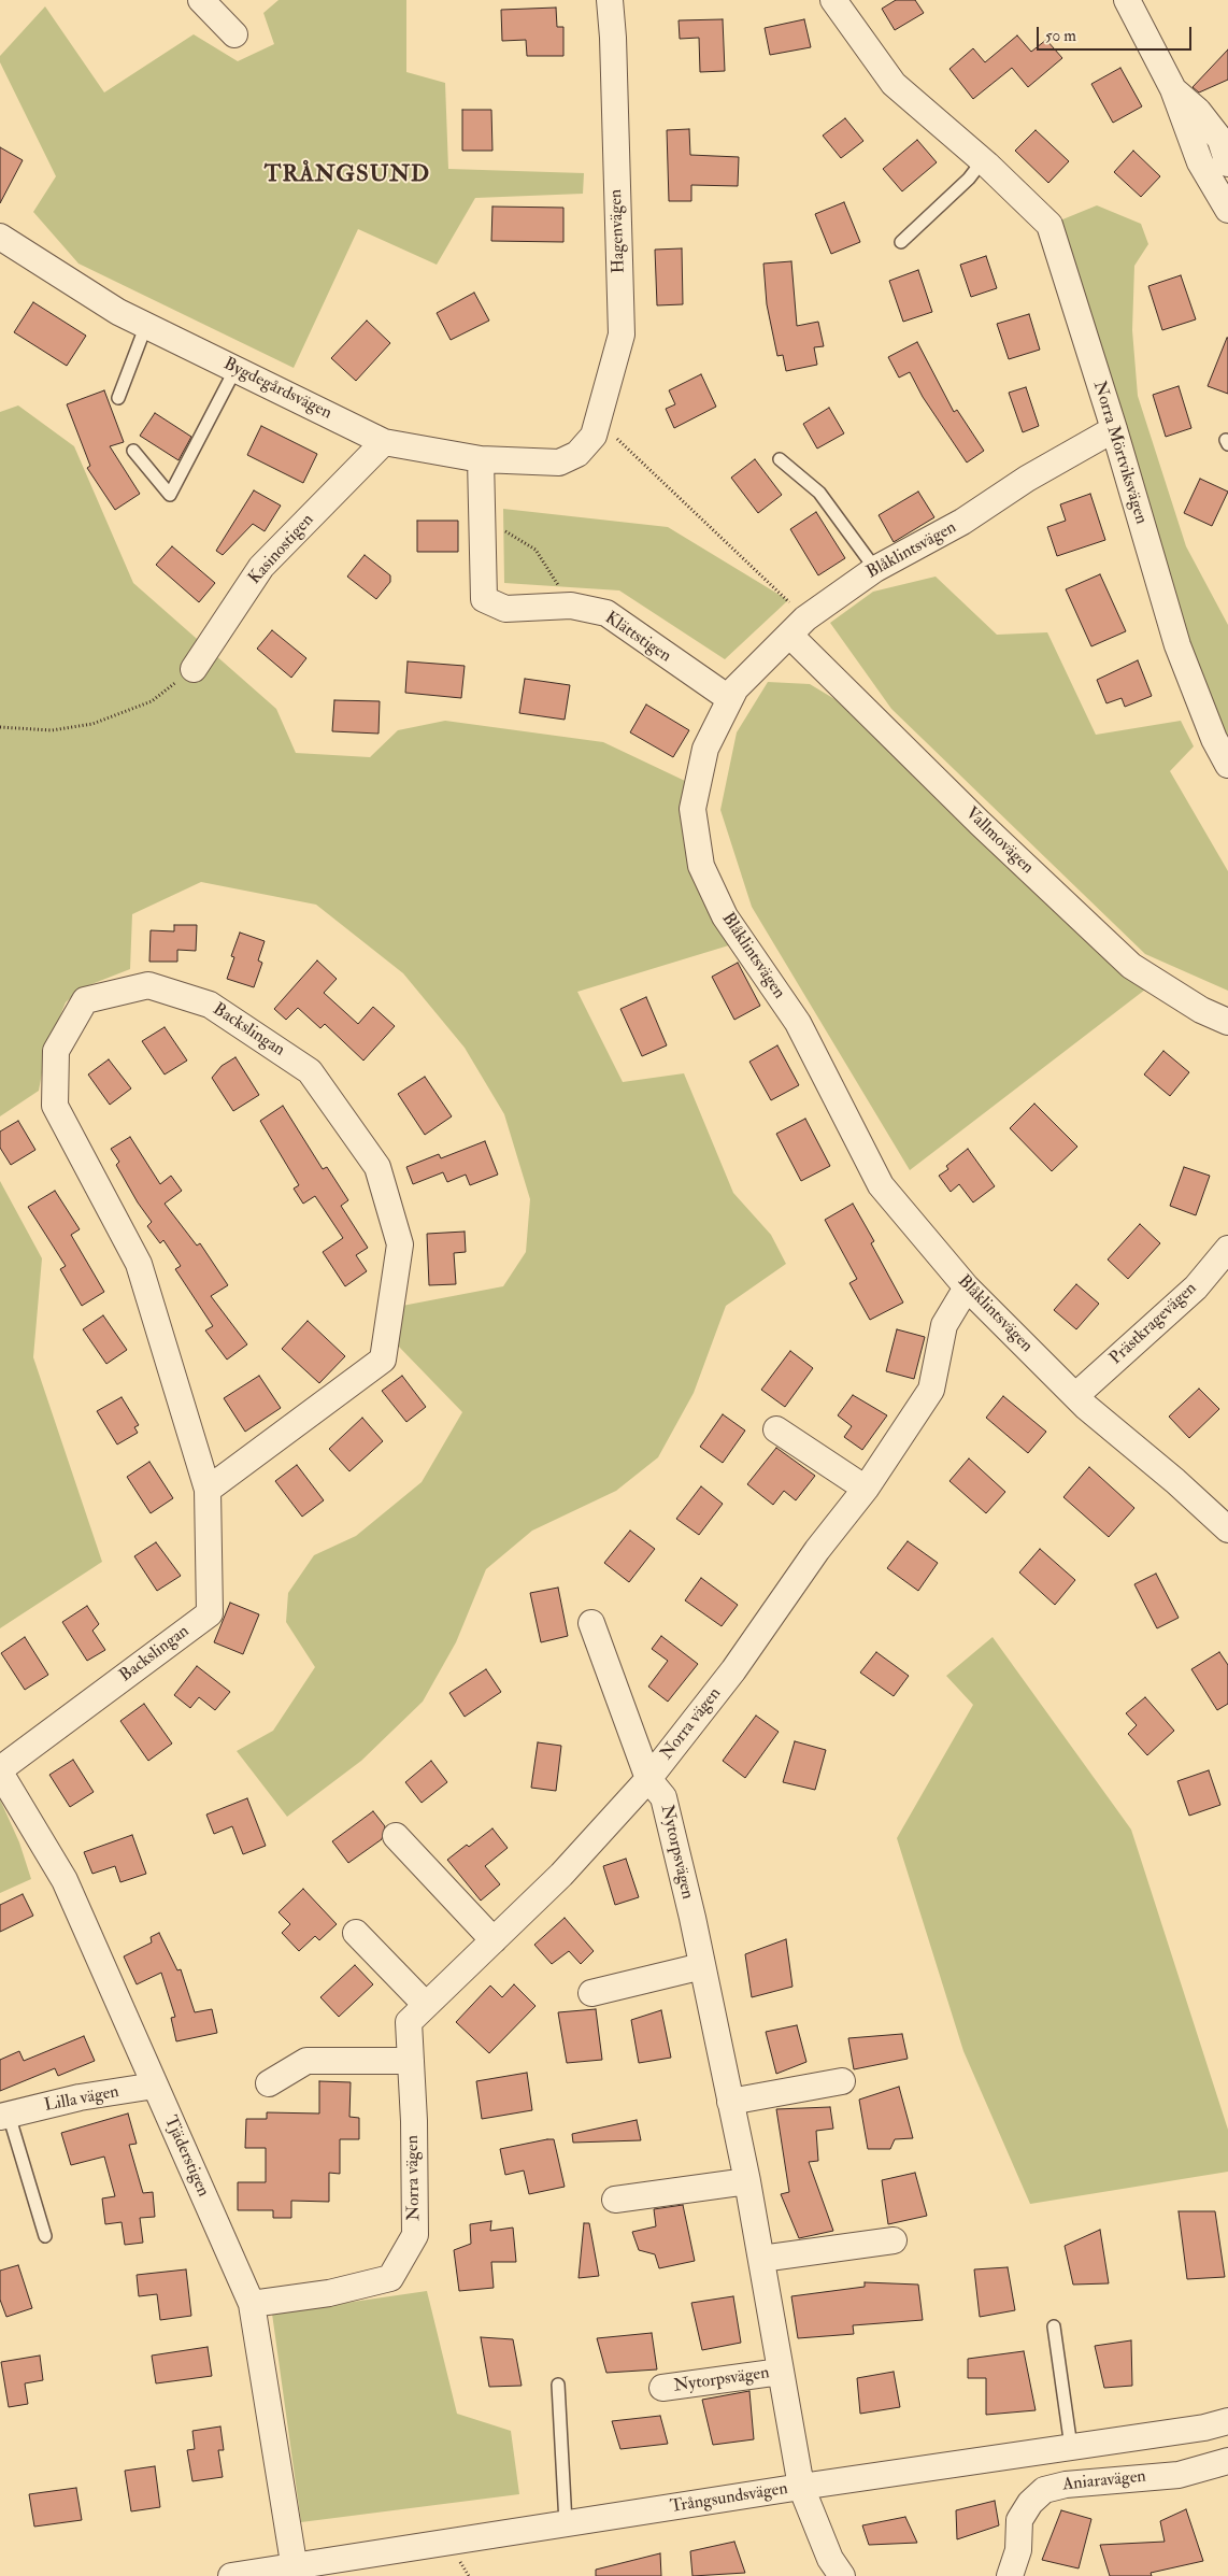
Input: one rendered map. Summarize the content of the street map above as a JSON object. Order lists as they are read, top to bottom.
{
  "streets": {
    "street": [
      "Hagenvägen",
      "Bygdegårdsvägen",
      "Norra Mörtviksvägen",
      "Kasinostigen",
      "Blåklintsvägen",
      "Klättstigen",
      "Vallmovägen",
      "Backslingan",
      "Prästkragevägen",
      "Norra vägen",
      "Nytorpsvägen",
      "Lilla vägen",
      "Tjäderstigen",
      "Aniaravägen",
      "Trångsundsvägen"
    ]
  },
  "crossings": [
    ["Hagenvägen", "Bygdegårdsvägen"],
    ["Bygdegårdsvägen", "Kasinostigen"],
    ["Bygdegårdsvägen", "Klättstigen"],
    ["Norra Mörtviksvägen", "Blåklintsvägen"],
    ["Blåklintsvägen", "Klättstigen"],
    ["Blåklintsvägen", "Vallmovägen"],
    ["Blåklintsvägen", "Prästkragevägen"],
    ["Blåklintsvägen", "Norra vägen"],
    ["Backslingan", "Tjäderstigen"],
    ["Norra vägen", "Nytorpsvägen"],
    ["Norra vägen", "Tjäderstigen"],
    ["Nytorpsvägen", "Trångsundsvägen"],
    ["Lilla vägen", "Tjäderstigen"],
    ["Tjäderstigen", "Trångsundsvägen"]
  ],
  "districts": ["TRÅNGSUND"],
  "scale_bar": "50 m"
}
